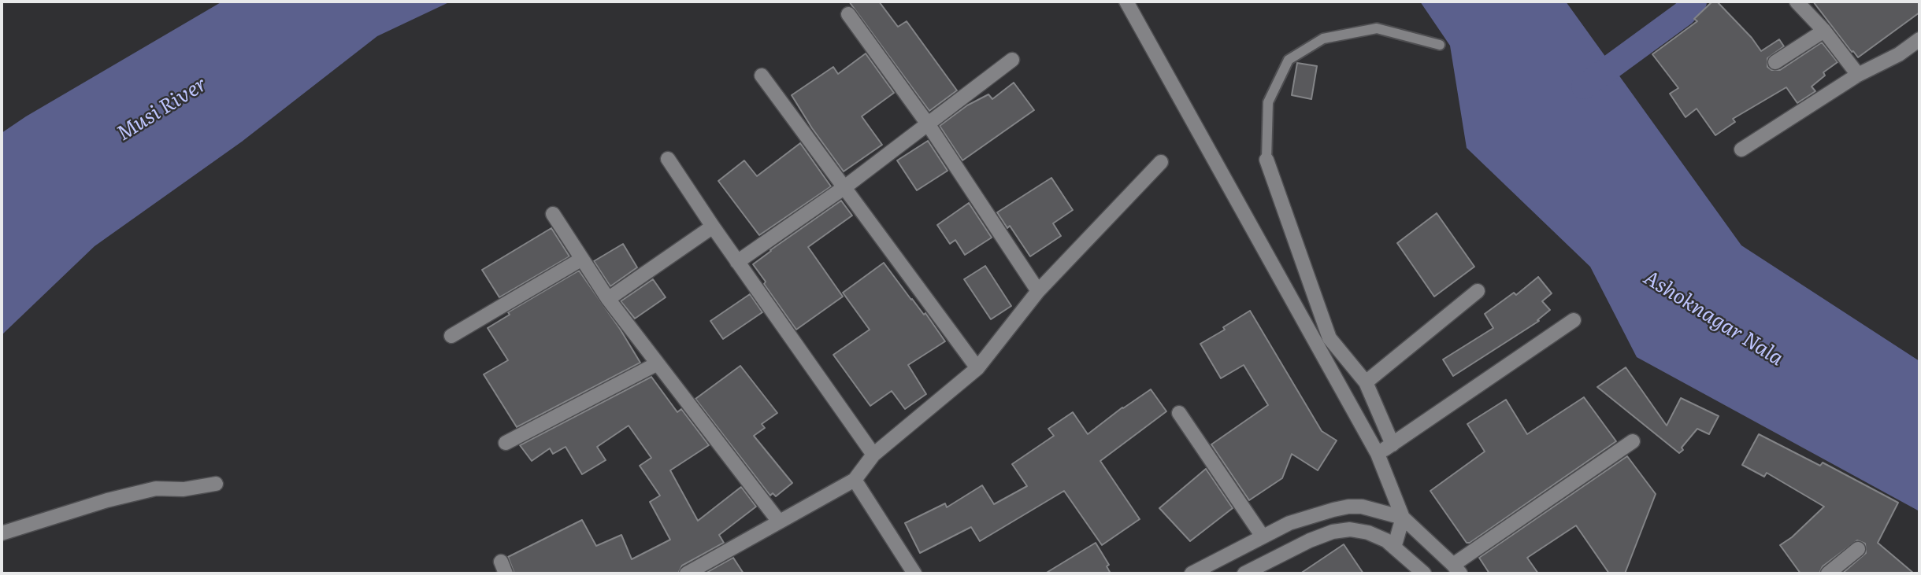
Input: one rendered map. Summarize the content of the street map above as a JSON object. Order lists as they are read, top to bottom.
{
  "water": ["Musi River", "Ashoknagar Nala"]
}
